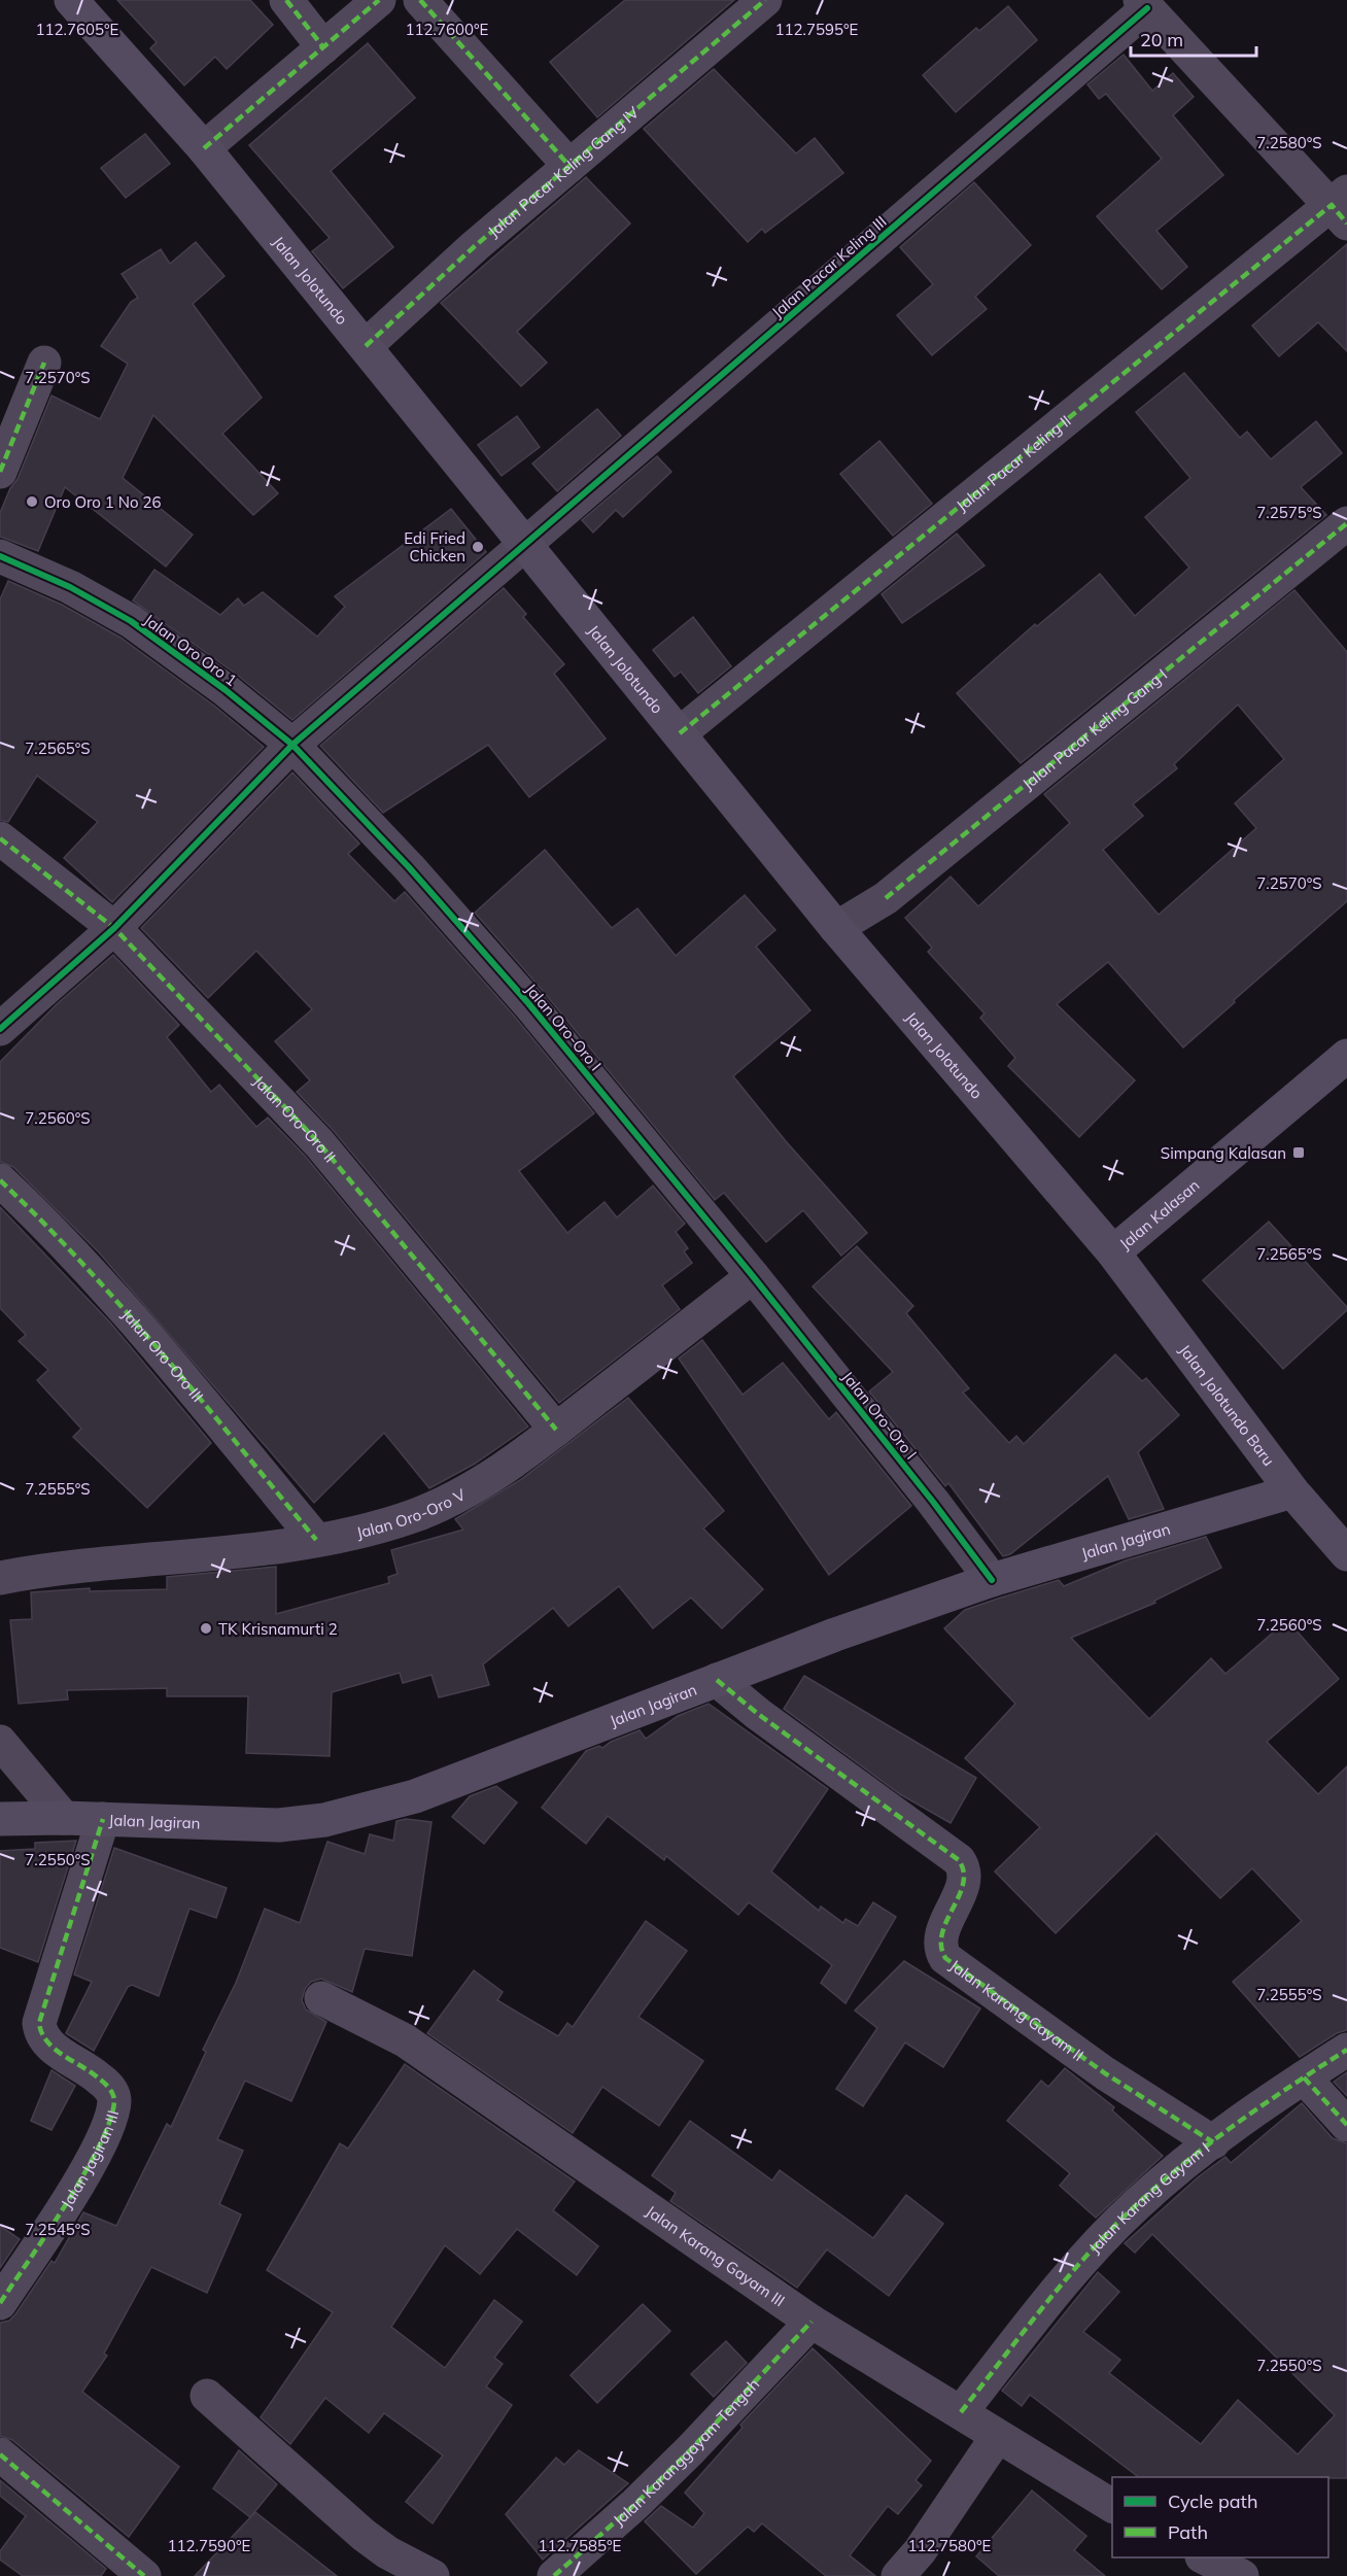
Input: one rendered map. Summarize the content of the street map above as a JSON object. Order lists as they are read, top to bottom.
{
  "streets": {
    "main road": [
      "Jalan Jolotundo",
      "Jalan Kalasan",
      "Jalan Jolotundo Baru",
      "Jalan Jagiran"
    ],
    "street": [
      "Jalan Pacar Keling Gang IV",
      "Jalan Pacar Keling III",
      "Jalan Pacar Keling II",
      "Jalan Oro Oro 1",
      "Jalan Pacar Keling Gang I",
      "Jalan Oro-Oro I",
      "Jalan Oro-Oro II",
      "Jalan Oro-Oro III",
      "Jalan Oro-Oro V",
      "Jalan Karang Gayam II",
      "Jalan Jagiran III",
      "Jalan Karang Gayam I",
      "Jalan Karang Gayam III",
      "Jalan Karanggayam Tengah"
    ]
  },
  "crossings": [
    ["Jalan Pacar Keling Gang IV", "Jalan Jolotundo"],
    ["Jalan Pacar Keling III", "Jalan Jolotundo"],
    ["Jalan Jolotundo", "Jalan Pacar Keling II"],
    ["Jalan Jolotundo", "Jalan Pacar Keling Gang I"],
    ["Jalan Jolotundo", "Jalan Kalasan"],
    ["Jalan Jolotundo", "Jalan Jolotundo Baru"],
    ["Jalan Oro Oro 1", "Jalan Oro-Oro I"],
    ["Jalan Oro-Oro I", "Jalan Oro-Oro V"],
    ["Jalan Oro-Oro I", "Jalan Jagiran"],
    ["Jalan Oro-Oro II", "Jalan Oro-Oro V"],
    ["Jalan Kalasan", "Jalan Jolotundo Baru"],
    ["Jalan Oro-Oro III", "Jalan Oro-Oro V"],
    ["Jalan Jolotundo Baru", "Jalan Jagiran"],
    ["Jalan Jagiran", "Jalan Karang Gayam II"],
    ["Jalan Jagiran", "Jalan Jagiran III"],
    ["Jalan Karang Gayam II", "Jalan Karang Gayam I"],
    ["Jalan Karang Gayam I", "Jalan Karang Gayam III"],
    ["Jalan Karang Gayam III", "Jalan Karanggayam Tengah"]
  ],
  "places": {
    "other": ["Oro Oro 1 No 26", "Edi Fried Chicken", "TK Krisnamurti 2"],
    "transit": ["Simpang Kalasan"]
  },
  "legend": ["Cycle path", "Path"],
  "scale_bar": "20 m",
  "coordinates": [
    "112.7595°E",
    "112.7605°E",
    "112.7600°E",
    "7.2580°S",
    "7.2570°S",
    "7.2575°S",
    "7.2565°S",
    "7.2560°S",
    "7.2555°S",
    "7.2550°S",
    "7.2545°S",
    "112.7590°E",
    "112.7585°E",
    "112.7580°E"
  ]
}
